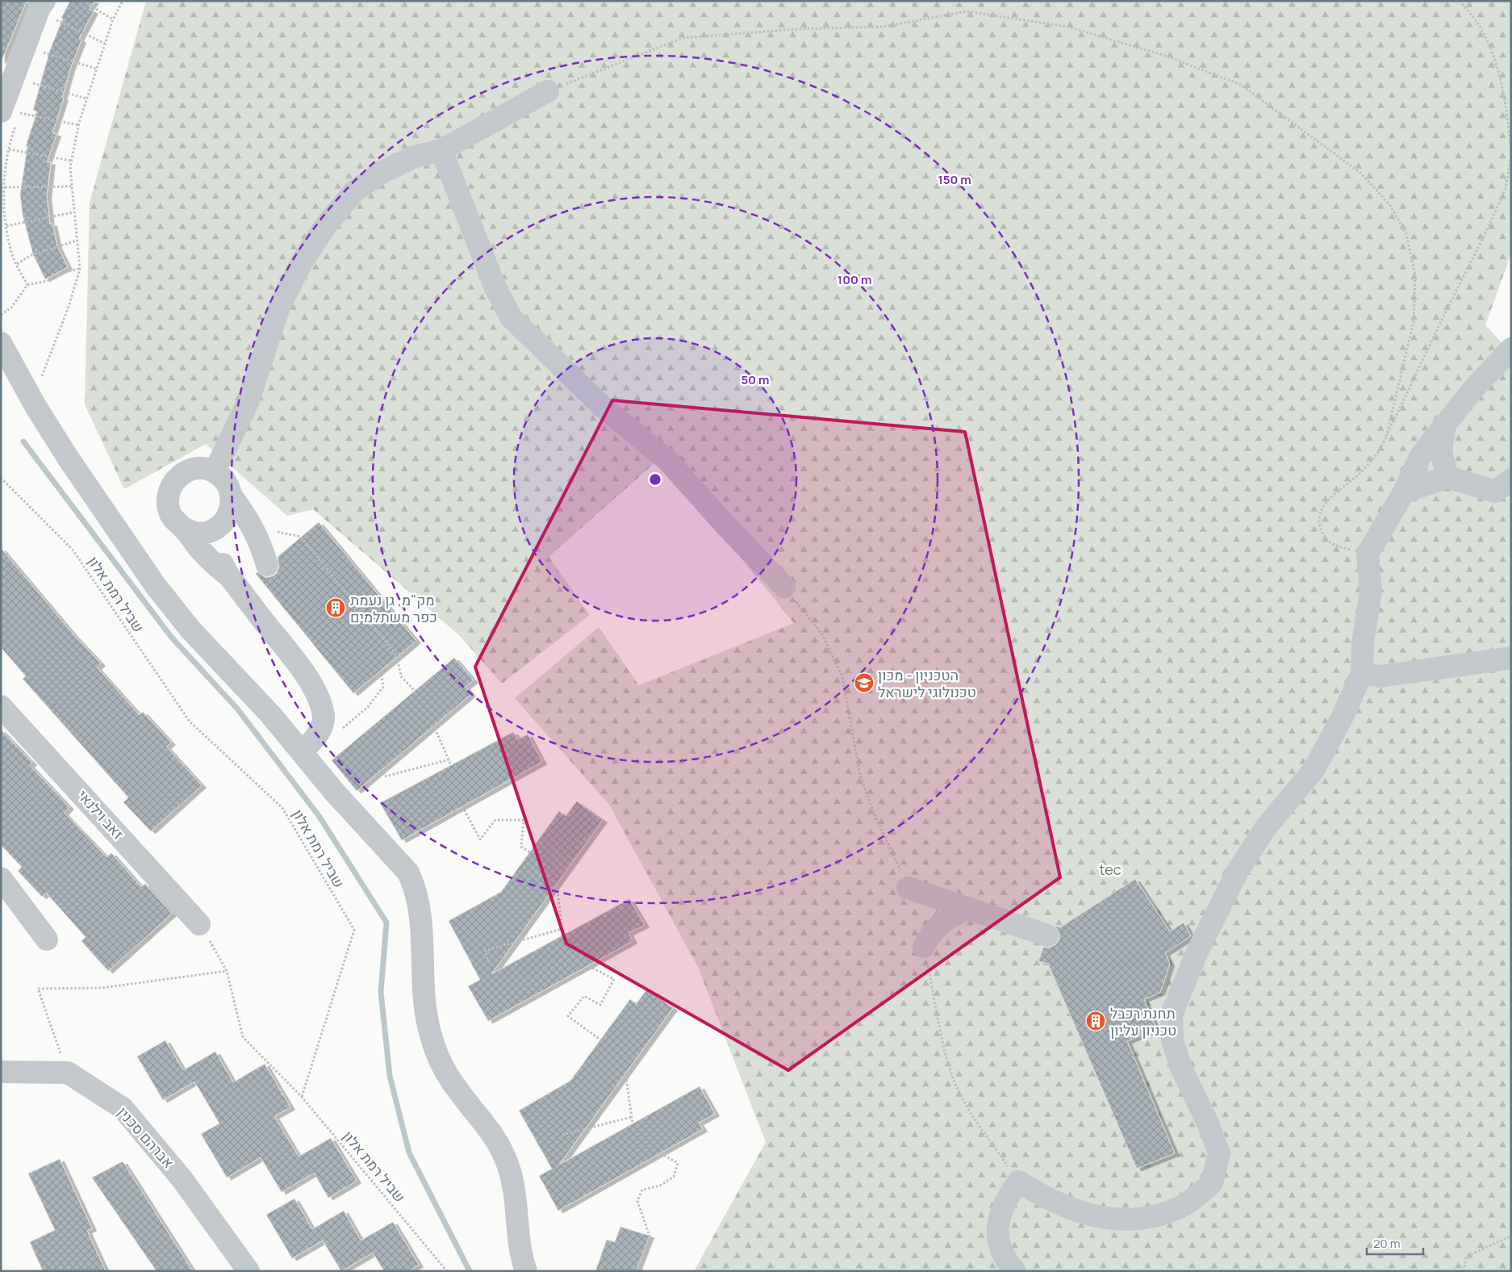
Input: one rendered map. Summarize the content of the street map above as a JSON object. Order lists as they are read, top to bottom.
{
  "streets": {
    "street": ["זאב וילנאי", "אברהם סכנין"],
    "path": ["שביל רמת אלון"]
  },
  "parks": ["tec"],
  "places": {
    "building": ["מק\"מ, גן נעמת כפר משתלמים", "תחנת רכבל טכניון עליון"],
    "school or university": ["הטכניון - מכון טכנולוגי לישראל"]
  },
  "scale_bar": "20 m",
  "rings": ["150 m", "100 m", "50 m"]
}
